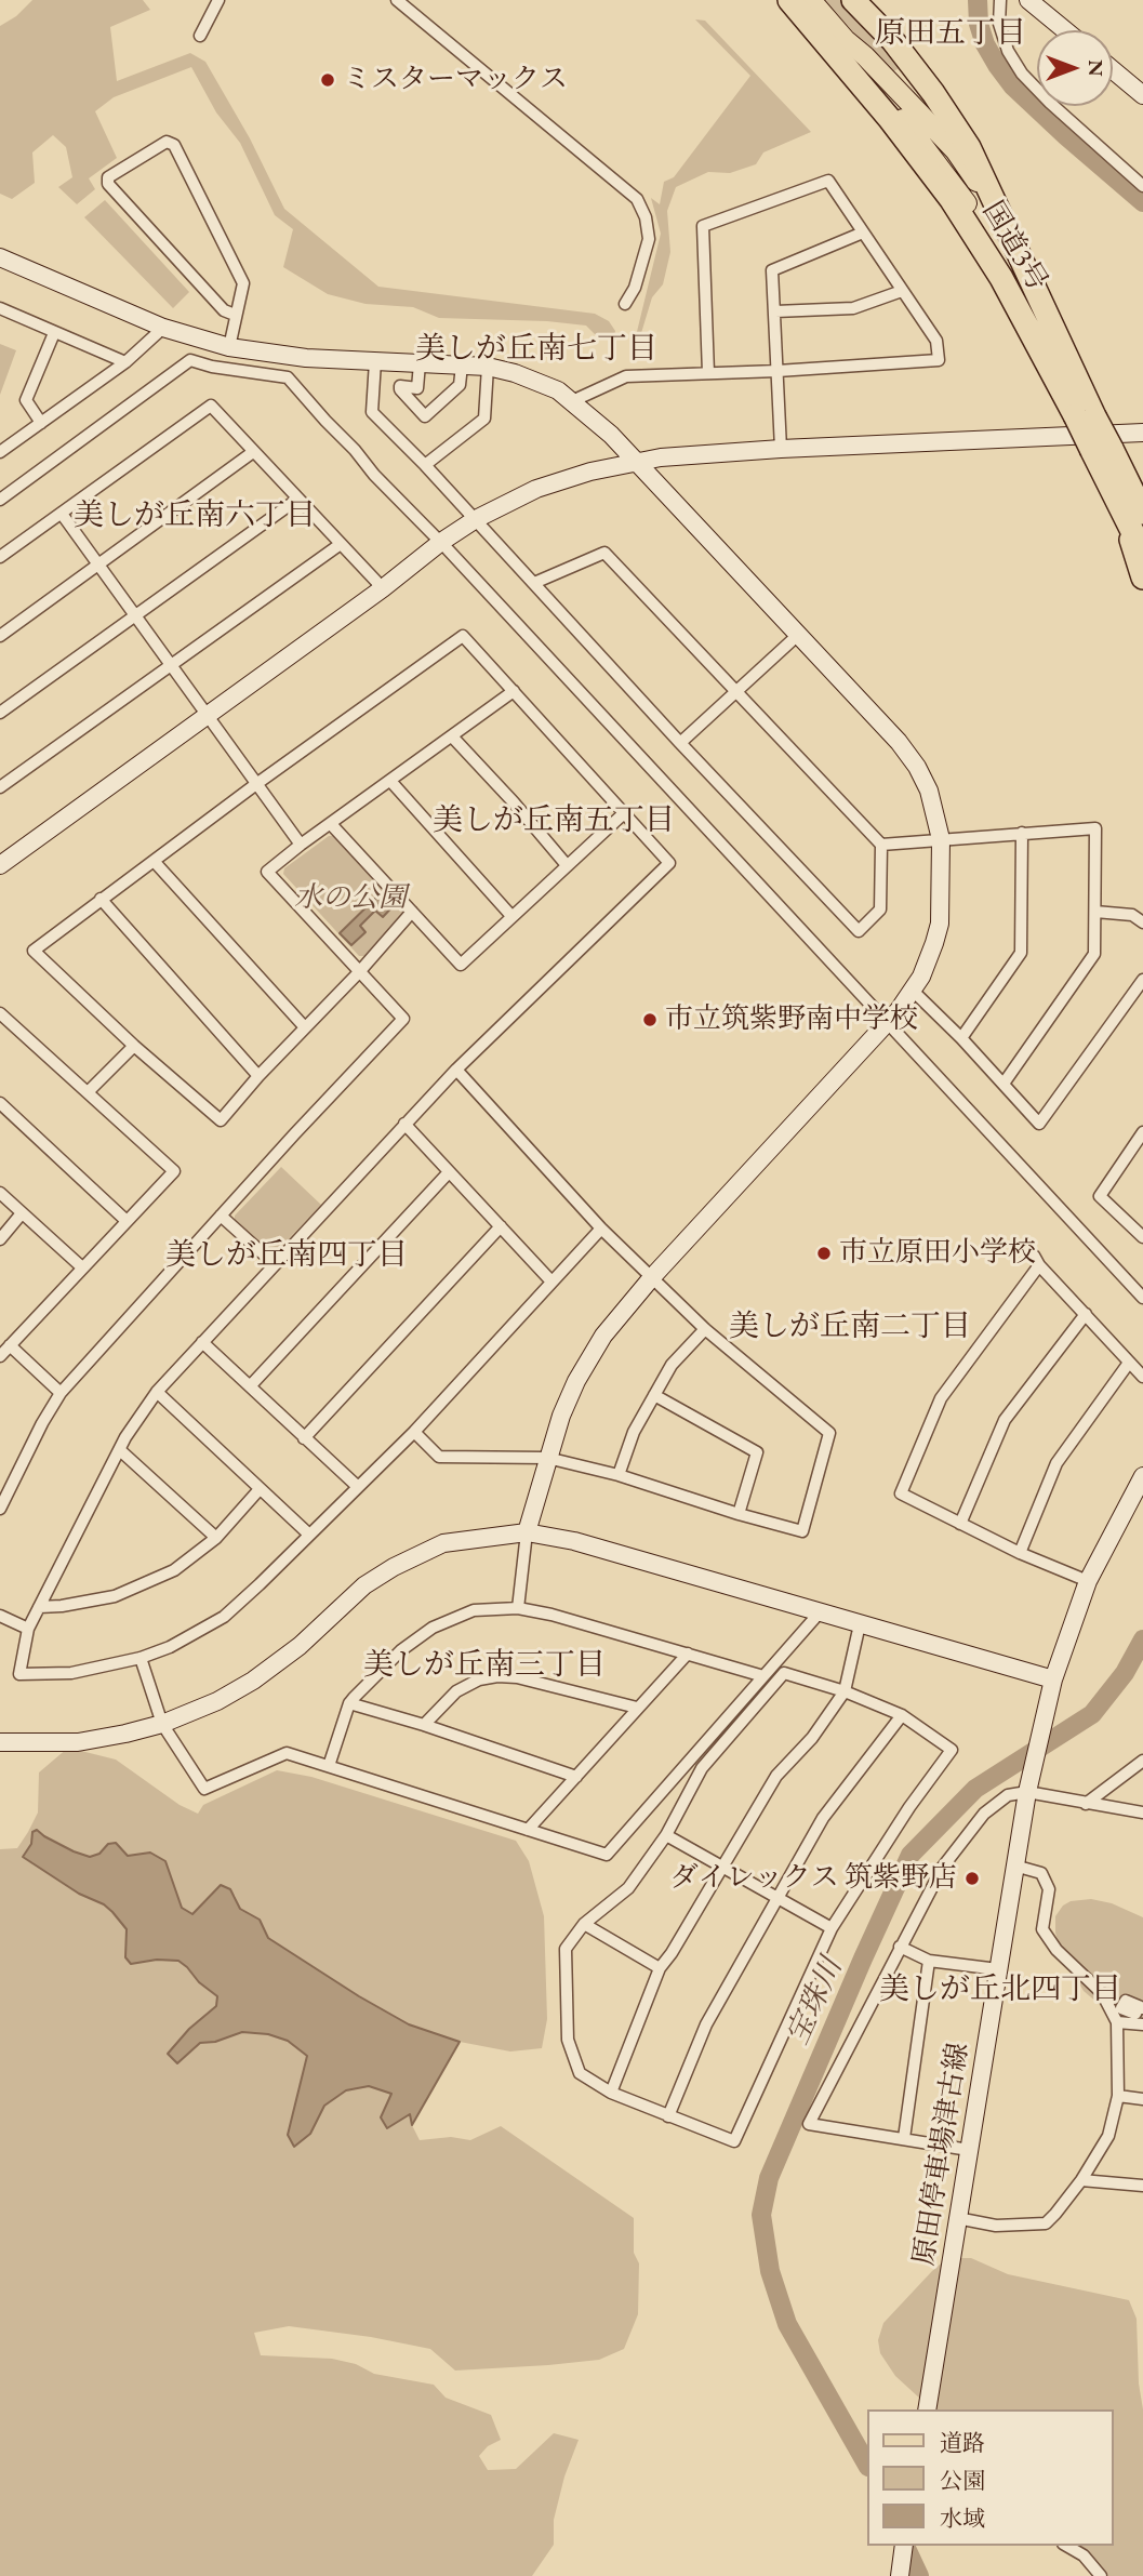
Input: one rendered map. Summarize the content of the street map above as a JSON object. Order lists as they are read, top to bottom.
{
  "streets": {
    "highway": ["国道3号"],
    "street": ["原田停車場津古線"]
  },
  "districts": [
    "原田五丁目",
    "美しが丘南七丁目",
    "美しが丘南六丁目",
    "美しが丘南五丁目",
    "美しが丘南四丁目",
    "美しが丘南二丁目",
    "美しが丘南三丁目",
    "美しが丘北四丁目"
  ],
  "water": ["宝珠川"],
  "parks": ["水の公園"],
  "places": [
    "ミスターマックス",
    "市立筑紫野南中学校",
    "市立原田小学校",
    "ダイレックス 筑紫野店"
  ],
  "legend": ["道路", "公園", "水域"],
  "north": "right"
}
